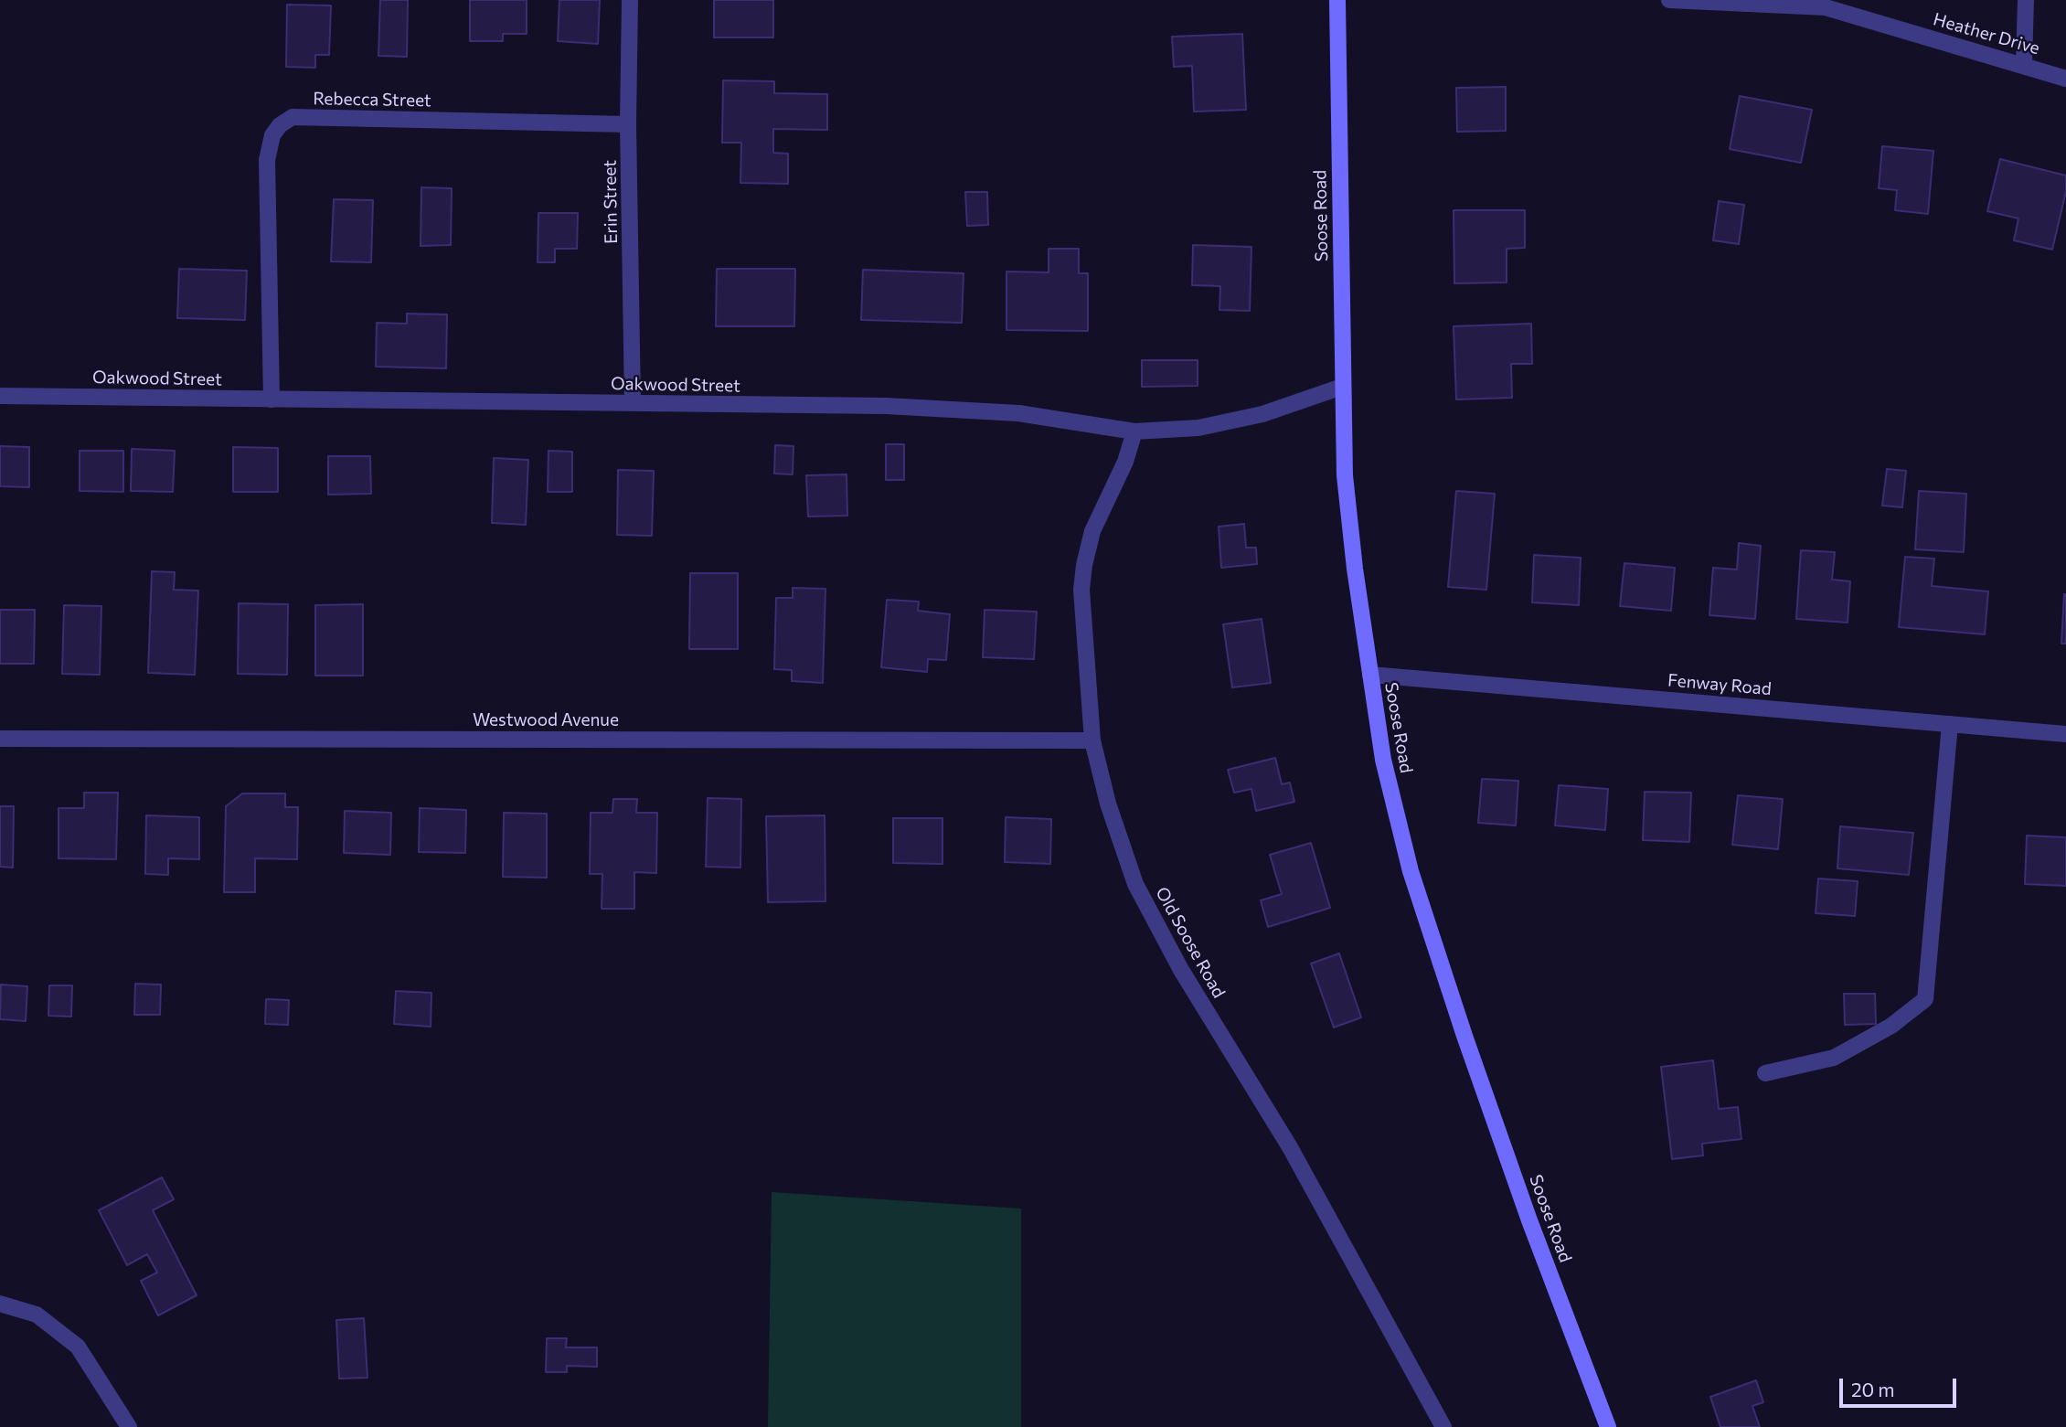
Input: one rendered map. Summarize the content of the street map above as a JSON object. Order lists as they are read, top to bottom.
{
  "streets": {
    "street": [
      "Heather Drive",
      "Rebecca Street",
      "Erin Street",
      "Soose Road",
      "Oakwood Street",
      "Fenway Road",
      "Westwood Avenue",
      "Old Soose Road"
    ]
  },
  "crossings": [
    ["Rebecca Street", "Erin Street"],
    ["Rebecca Street", "Oakwood Street"],
    ["Erin Street", "Oakwood Street"],
    ["Soose Road", "Oakwood Street"],
    ["Soose Road", "Fenway Road"],
    ["Oakwood Street", "Old Soose Road"],
    ["Westwood Avenue", "Old Soose Road"]
  ],
  "scale_bar": "20 m"
}
